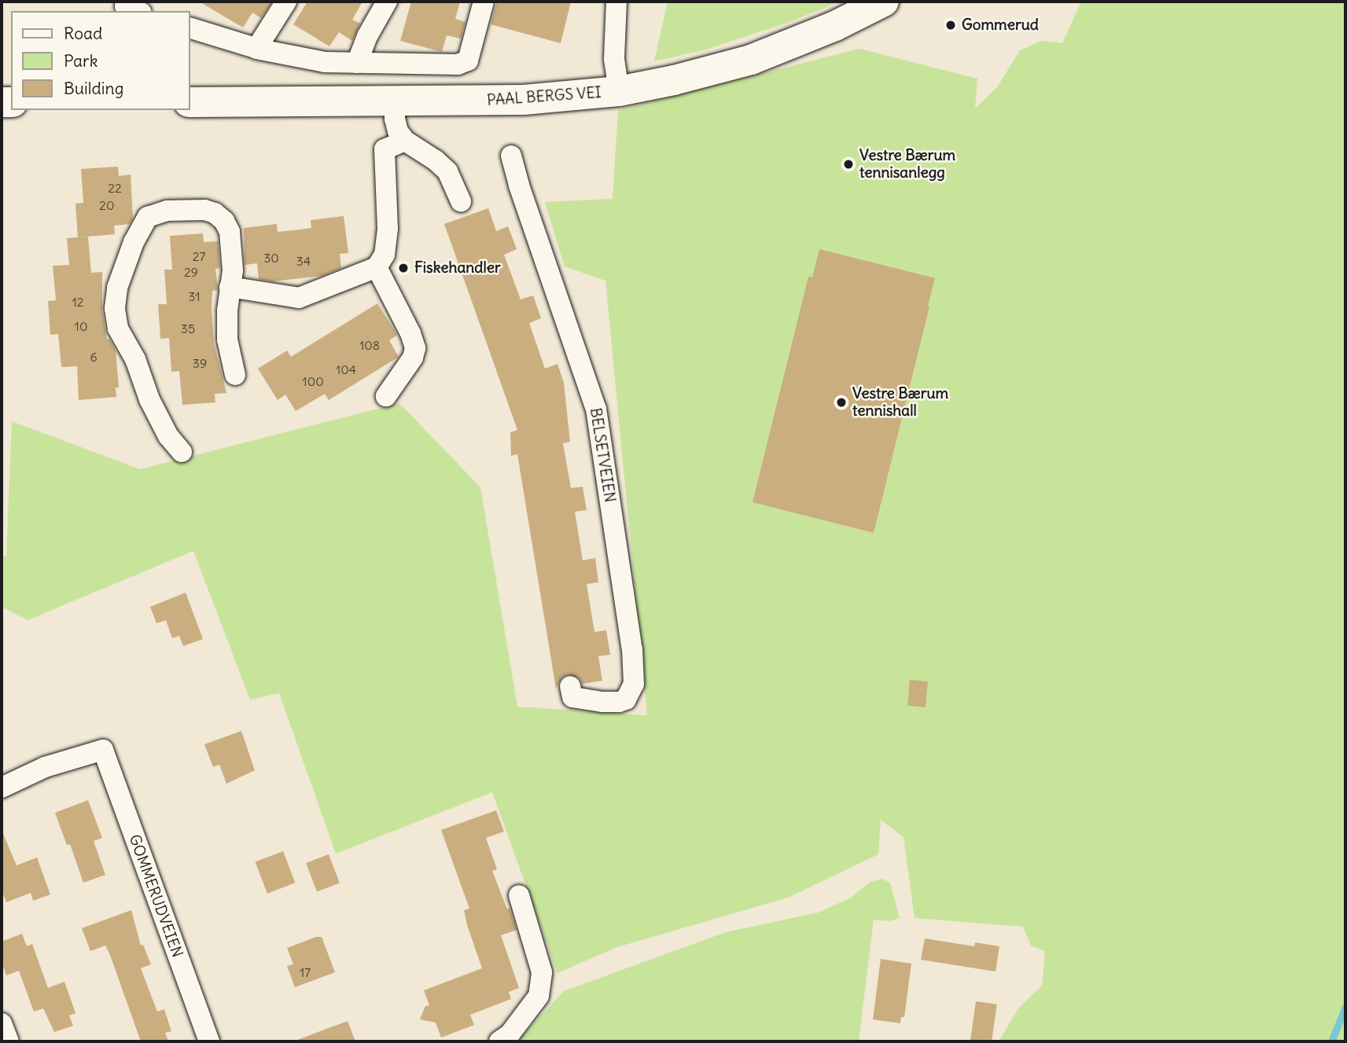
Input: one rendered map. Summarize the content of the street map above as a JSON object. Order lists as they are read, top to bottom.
{
  "streets": {
    "street": ["PAAL BERGS VEI", "BELSETVEIEN", "GOMMERUDVEIEN"]
  },
  "places": [
    "Gommerud",
    "Vestre Bærum tennisanlegg",
    "Fiskehandler",
    "Vestre Bærum tennishall"
  ],
  "house_numbers": [
    "22",
    "20",
    "27",
    "30",
    "34",
    "29",
    "31",
    "12",
    "10",
    "35",
    "108",
    "6",
    "39",
    "104",
    "100",
    "17"
  ],
  "legend": ["Road", "Park", "Building"]
}
